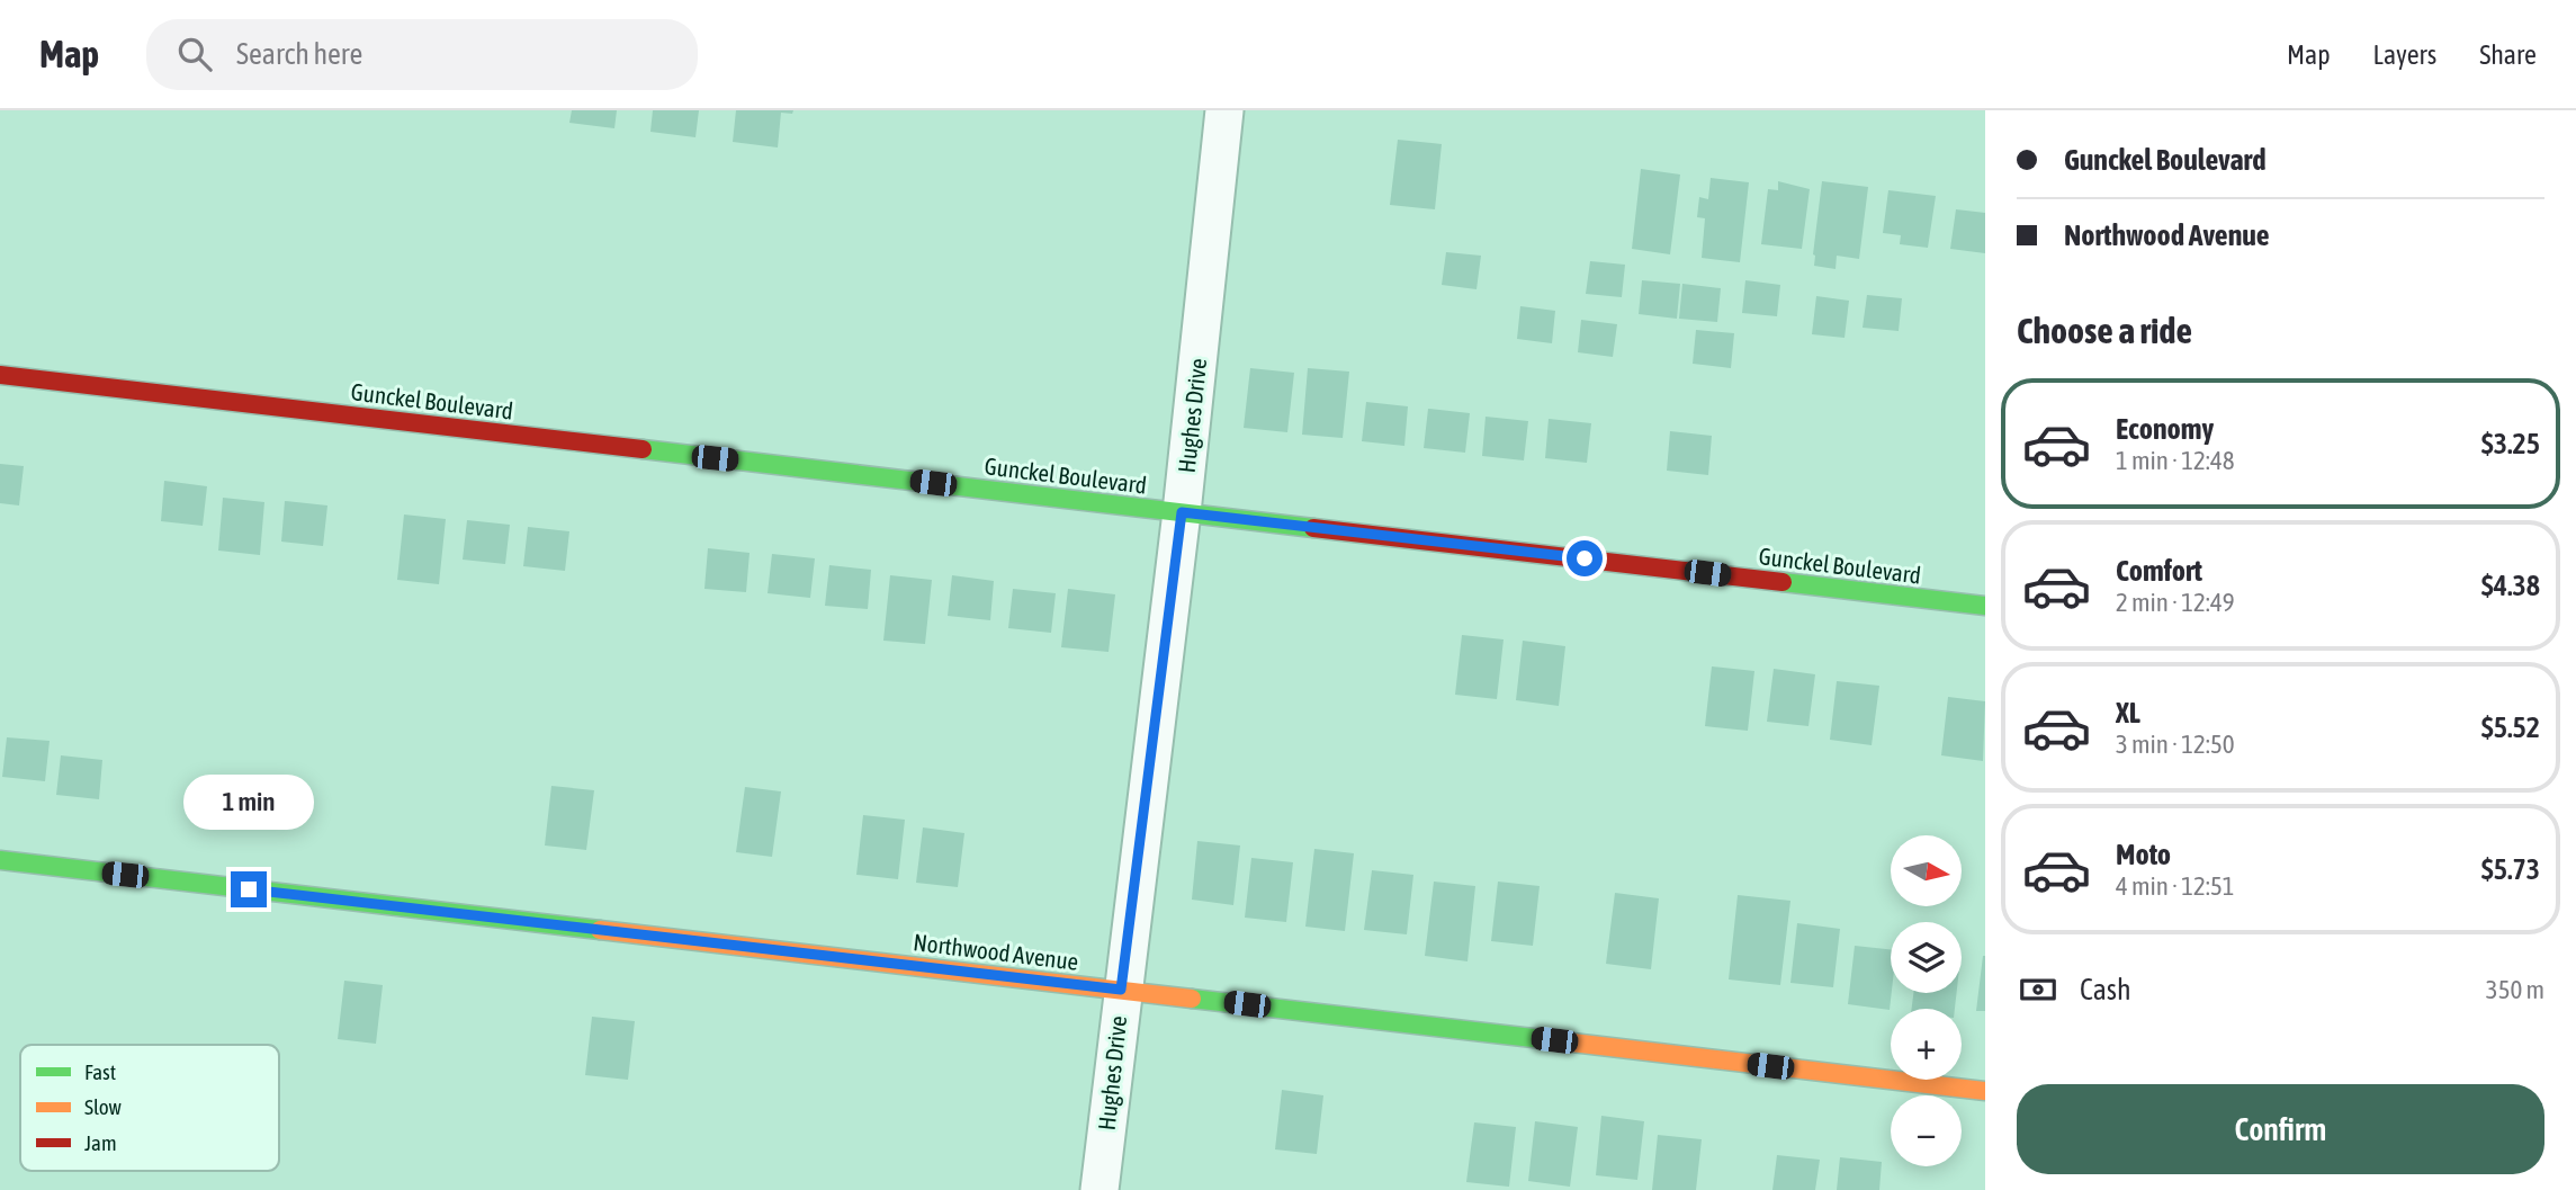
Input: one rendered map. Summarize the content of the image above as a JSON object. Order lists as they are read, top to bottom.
{
  "streets": {
    "street": ["Gunckel Boulevard", "Hughes Drive", "Northwood Avenue"]
  },
  "crossings": [
    ["Gunckel Boulevard", "Hughes Drive"],
    ["Hughes Drive", "Northwood Avenue"]
  ],
  "legend": ["Fast", "Slow", "Jam"],
  "north": "right",
  "page": {
    "header": "Map",
    "search": "Search here",
    "nav": ["Map", "Layers", "Share"],
    "banner": ["Gunckel Boulevard", "Northwood Avenue"],
    "heading": "Choose a ride",
    "list": [
      {
        "name": "Economy",
        "note": "1 min · 12:48",
        "value": "$3.25"
      },
      {
        "name": "Comfort",
        "note": "2 min · 12:49",
        "value": "$4.38"
      },
      {
        "name": "XL",
        "note": "3 min · 12:50",
        "value": "$5.52"
      },
      {
        "name": "Moto",
        "note": "4 min · 12:51",
        "value": "$5.73"
      }
    ],
    "bubble": "1 min",
    "map_buttons": ["+", "−"],
    "pay": ["Cash", "350 m"],
    "buttons": "Confirm"
  }
}
